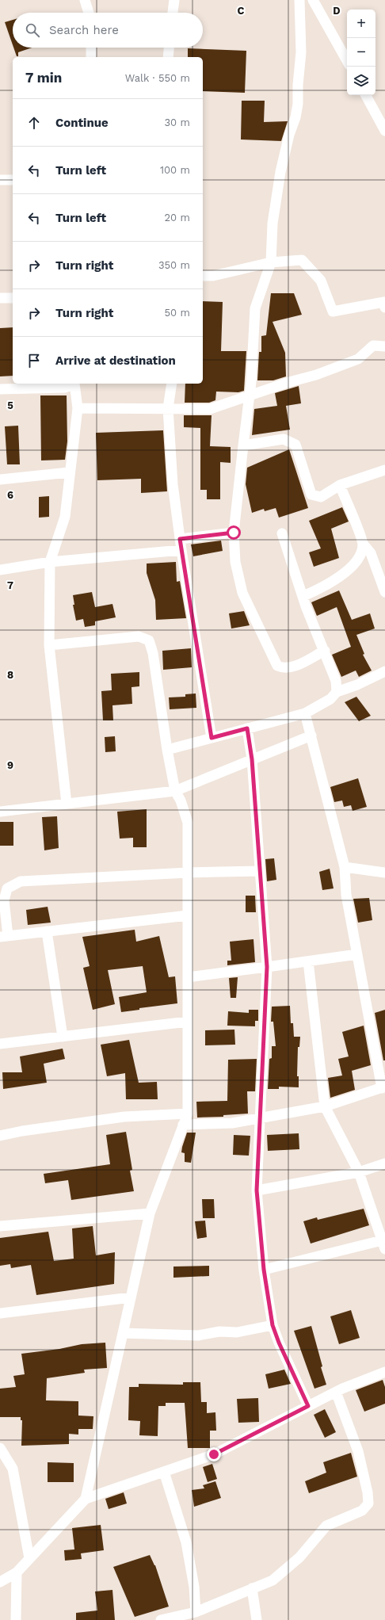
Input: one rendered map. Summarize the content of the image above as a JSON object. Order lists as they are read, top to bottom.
{
  "page": {
    "map_buttons": ["+", "−"],
    "search": "Search here",
    "heading": ["7 min", "Walk · 550 m"],
    "list": [
      ["Continue", "30 m"],
      ["Turn left", "100 m"],
      ["Turn left", "20 m"],
      ["Turn right", "350 m"],
      ["Turn right", "50 m"],
      "Arrive at destination"
    ]
  },
  "grid": {
    "columns": ["C", "D"],
    "rows": [
      "5",
      "6",
      "7",
      "8",
      "9"
    ]
  }
}
